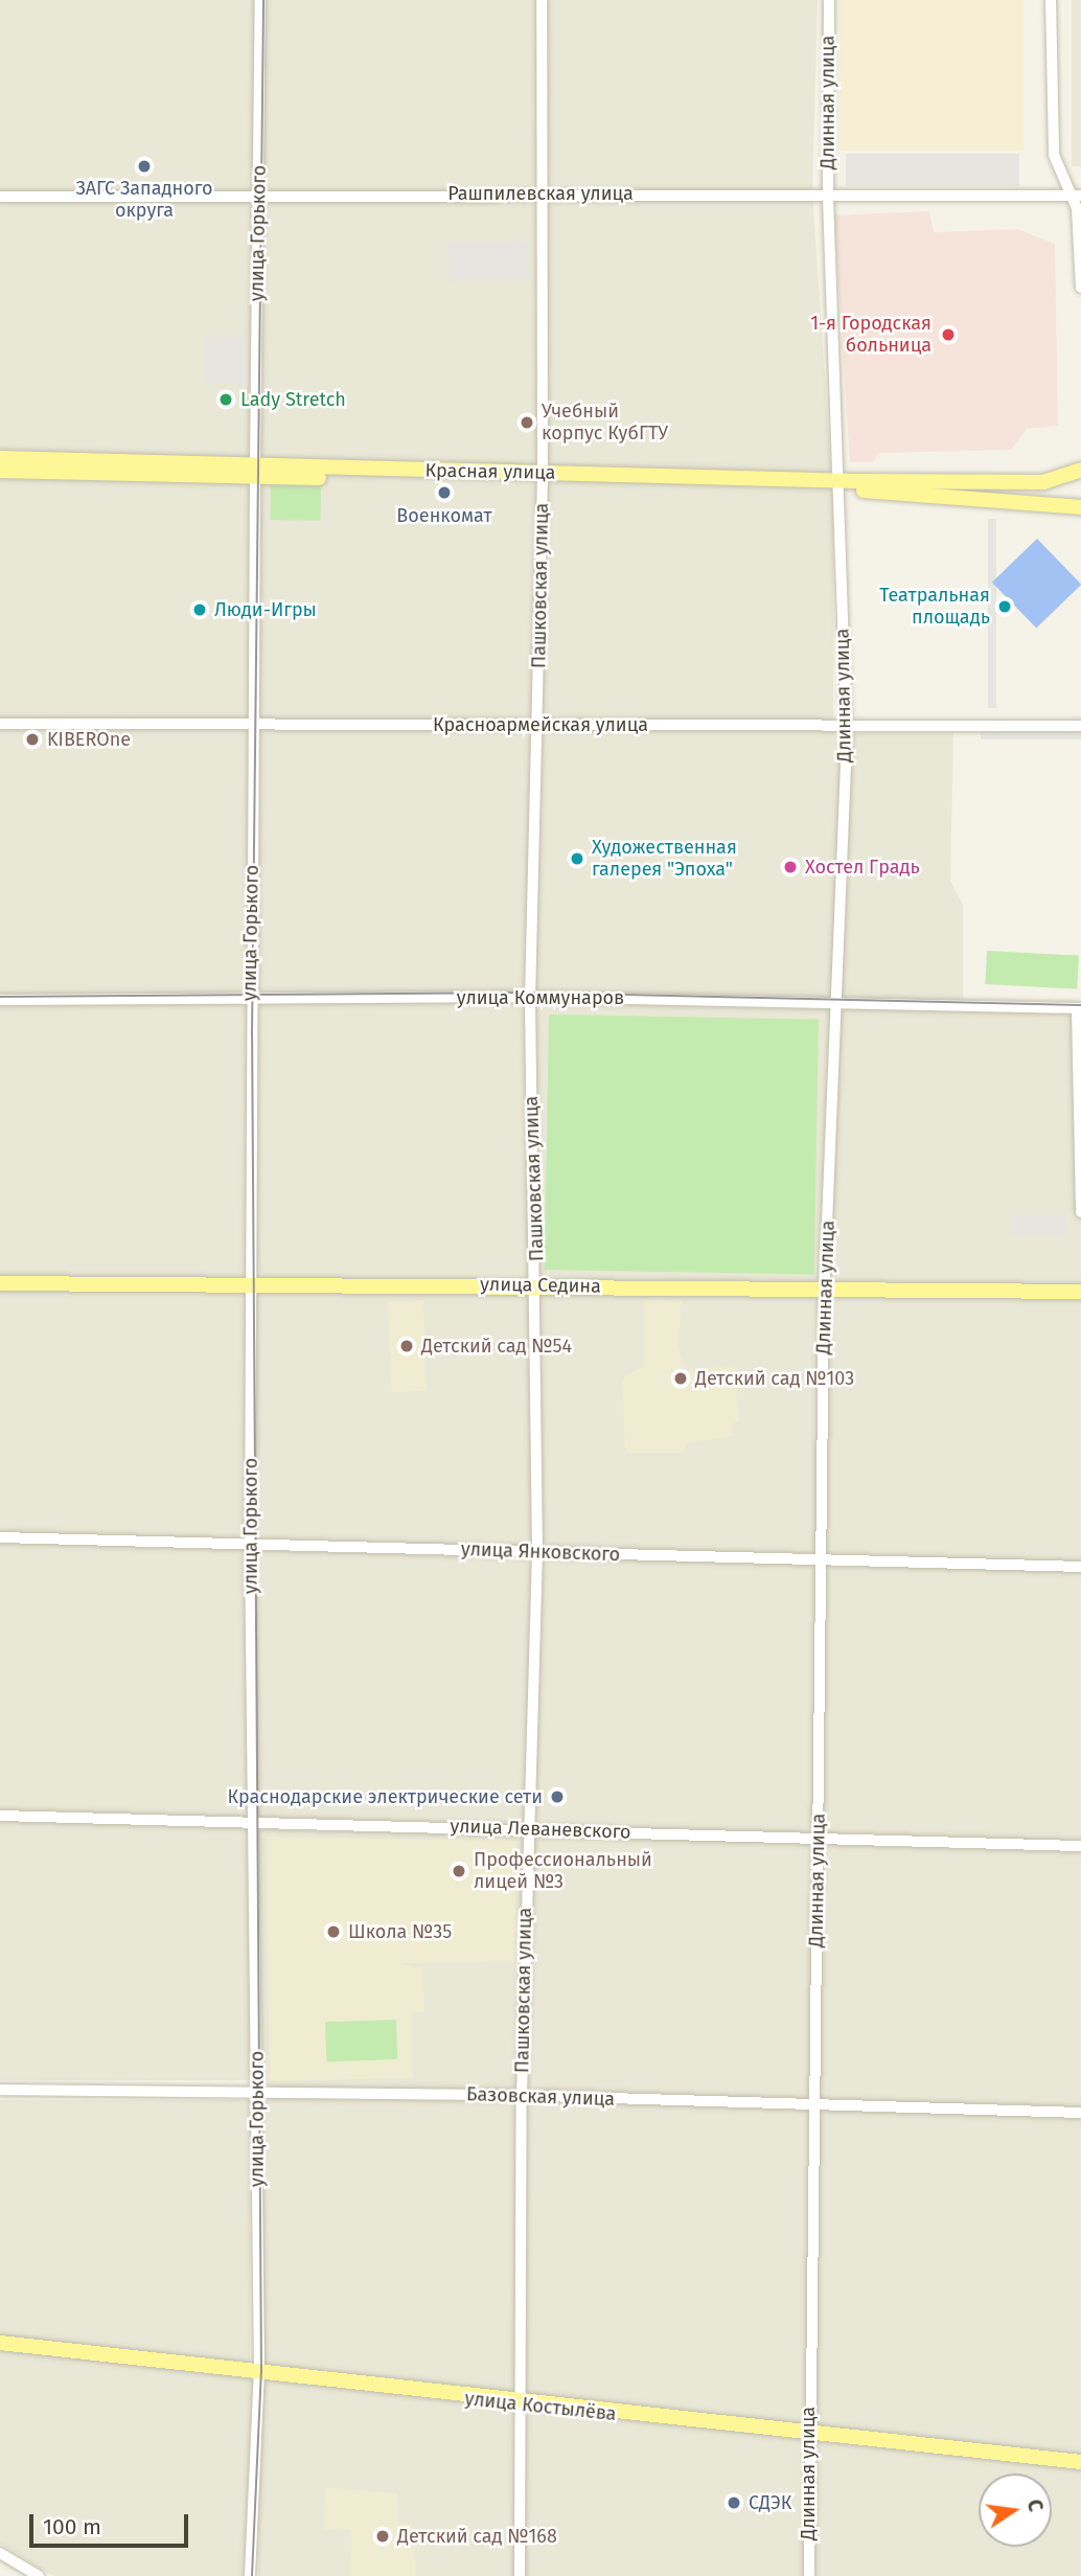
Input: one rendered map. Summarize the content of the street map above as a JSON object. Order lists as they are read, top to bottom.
{
  "streets": {
    "main road": ["Красная улица", "улица Седина", "улица Костылёва"],
    "street": [
      "Длинная улица",
      "Рашпилевская улица",
      "улица Горького",
      "Пашковская улица",
      "Красноармейская улица",
      "улица Коммунаров",
      "улица Янковского",
      "улица Леваневского",
      "Базовская улица"
    ]
  },
  "crossings": [
    ["Длинная улица", "Рашпилевская улица"],
    ["Длинная улица", "Красная улица"],
    ["Длинная улица", "Красноармейская улица"],
    ["Длинная улица", "улица Коммунаров"],
    ["Длинная улица", "улица Седина"],
    ["Длинная улица", "улица Янковского"],
    ["Длинная улица", "улица Леваневского"],
    ["Длинная улица", "Базовская улица"],
    ["Длинная улица", "улица Костылёва"],
    ["Рашпилевская улица", "улица Горького"],
    ["Рашпилевская улица", "Пашковская улица"],
    ["улица Горького", "Красная улица"],
    ["улица Горького", "Красноармейская улица"],
    ["улица Горького", "улица Коммунаров"],
    ["улица Горького", "улица Седина"],
    ["улица Горького", "улица Янковского"],
    ["улица Горького", "улица Леваневского"],
    ["улица Горького", "Базовская улица"],
    ["улица Горького", "улица Костылёва"],
    ["Красная улица", "Пашковская улица"],
    ["Пашковская улица", "Красноармейская улица"],
    ["Пашковская улица", "улица Коммунаров"],
    ["Пашковская улица", "улица Седина"],
    ["Пашковская улица", "улица Янковского"],
    ["Пашковская улица", "улица Леваневского"],
    ["Пашковская улица", "Базовская улица"],
    ["Пашковская улица", "улица Костылёва"]
  ],
  "places": [
    "ЗАГС Западного округа",
    "1-я Городская больница",
    "Lady Stretch",
    "Учебный корпус КубГТУ",
    "Военкомат",
    "Театральная площадь",
    "Люди-Игры",
    "KIBEROne",
    "Художественная галерея \"Эпоха\"",
    "Хостел Градь",
    "Детский сад №54",
    "Детский сад №103",
    "Краснодарские электрические сети",
    "Профессиональный лицей №3",
    "Школа №35",
    "СДЭК",
    "Детский сад №168"
  ],
  "scale_bar": "100 m",
  "north": "right"
}
